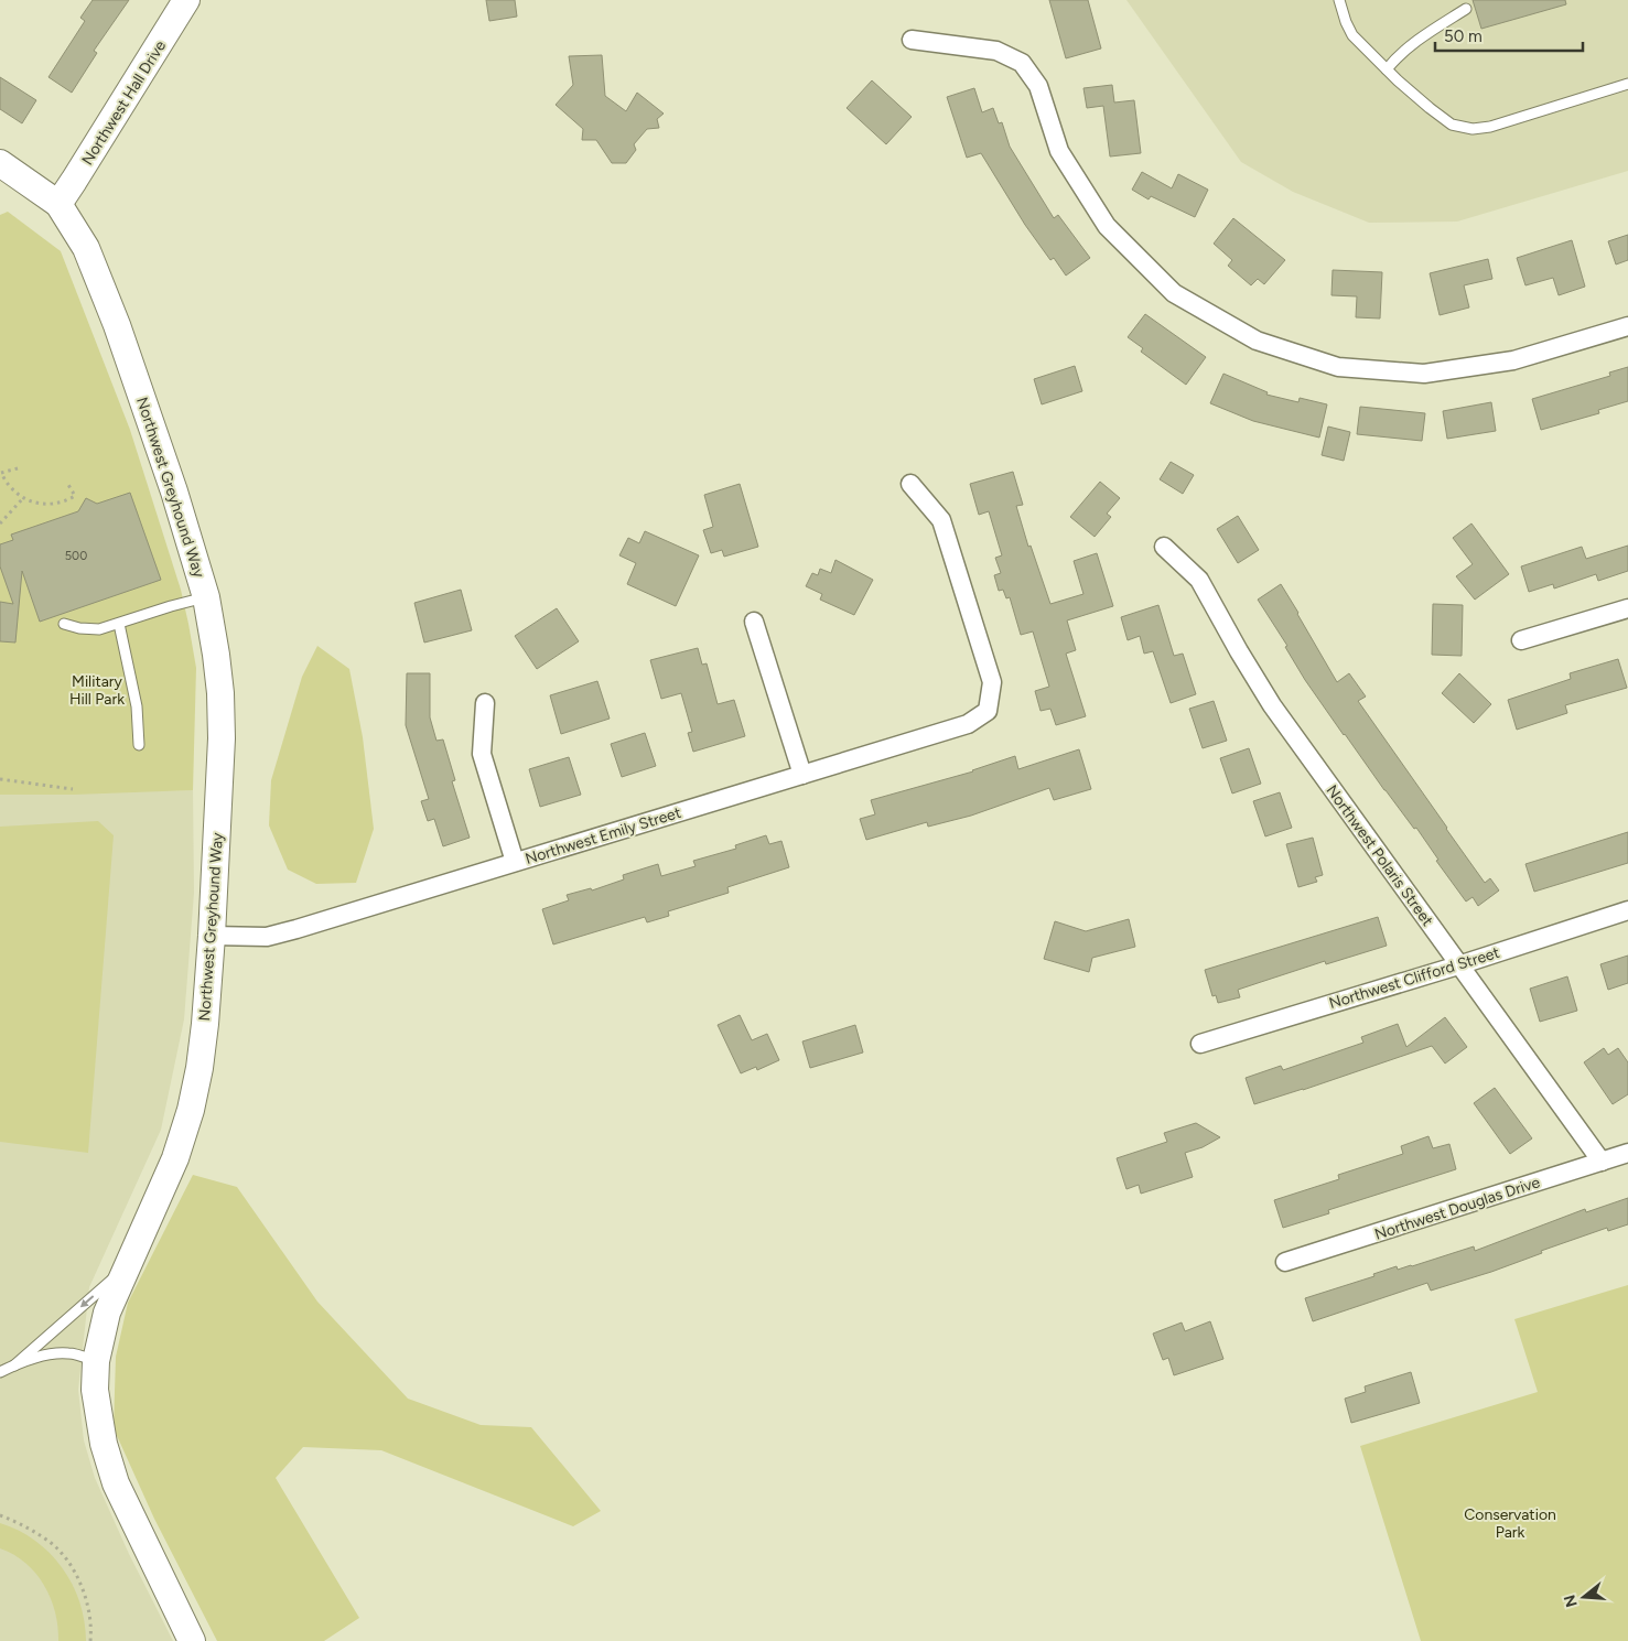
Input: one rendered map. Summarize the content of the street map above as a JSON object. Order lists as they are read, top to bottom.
{
  "streets": {
    "street": [
      "Northwest Hall Drive",
      "Northwest Greyhound Way",
      "Northwest Emily Street",
      "Northwest Polaris Street",
      "Northwest Clifford Street",
      "Northwest Douglas Drive"
    ]
  },
  "crossings": [
    ["Northwest Hall Drive", "Northwest Greyhound Way"],
    ["Northwest Greyhound Way", "Northwest Emily Street"],
    ["Northwest Polaris Street", "Northwest Clifford Street"],
    ["Northwest Polaris Street", "Northwest Douglas Drive"]
  ],
  "parks": ["Military Hill Park", "Conservation Park"],
  "house_numbers": ["500"],
  "scale_bar": "50 m",
  "north": "left"
}
